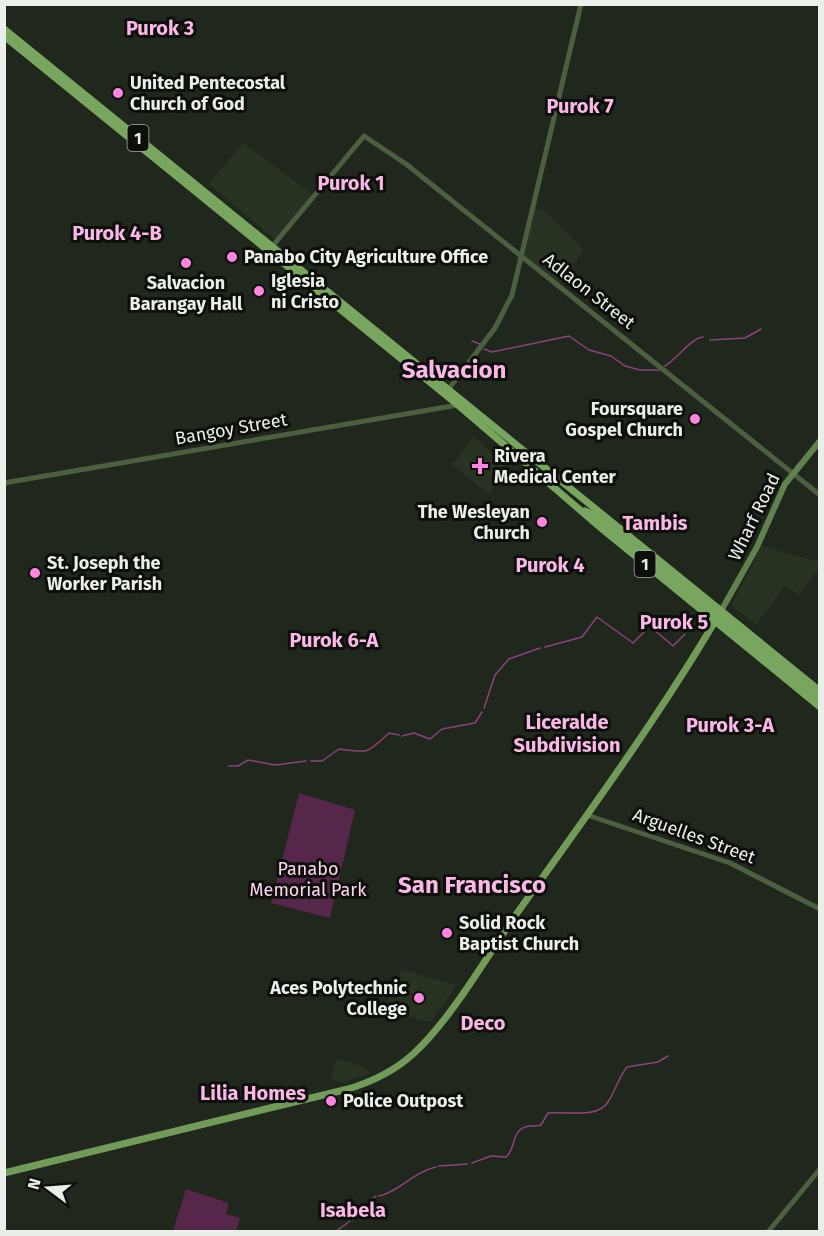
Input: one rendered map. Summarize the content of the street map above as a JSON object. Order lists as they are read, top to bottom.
{
  "streets": {
    "highway": ["1"],
    "main road": ["Wharf Road"],
    "street": ["Adlaon Street", "Bangoy Street", "Arguelles Street"]
  },
  "crossings": [
    ["1", "Adlaon Street"],
    ["1", "Bangoy Street"],
    ["1", "Wharf Road"],
    ["Adlaon Street", "Wharf Road"]
  ],
  "districts": [
    "Purok 3",
    "Purok 7",
    "Purok 1",
    "Purok 4-B",
    "Salvacion",
    "Tambis",
    "Purok 4",
    "Purok 5",
    "Purok 6-A",
    "Liceralde Subdivision",
    "Purok 3-A",
    "San Francisco",
    "Deco",
    "Lilia Homes",
    "Isabela"
  ],
  "parks": ["Panabo Memorial Park"],
  "places": {
    "other": [
      "United Pentecostal Church of God",
      "Panabo City Agriculture Office",
      "Salvacion Barangay Hall",
      "Iglesia ni Cristo",
      "Foursquare Gospel Church",
      "The Wesleyan Church",
      "St. Joseph the Worker Parish",
      "Solid Rock Baptist Church",
      "Aces Polytechnic College",
      "Police Outpost"
    ],
    "health": ["Rivera Medical Center"]
  },
  "north": "left"
}
